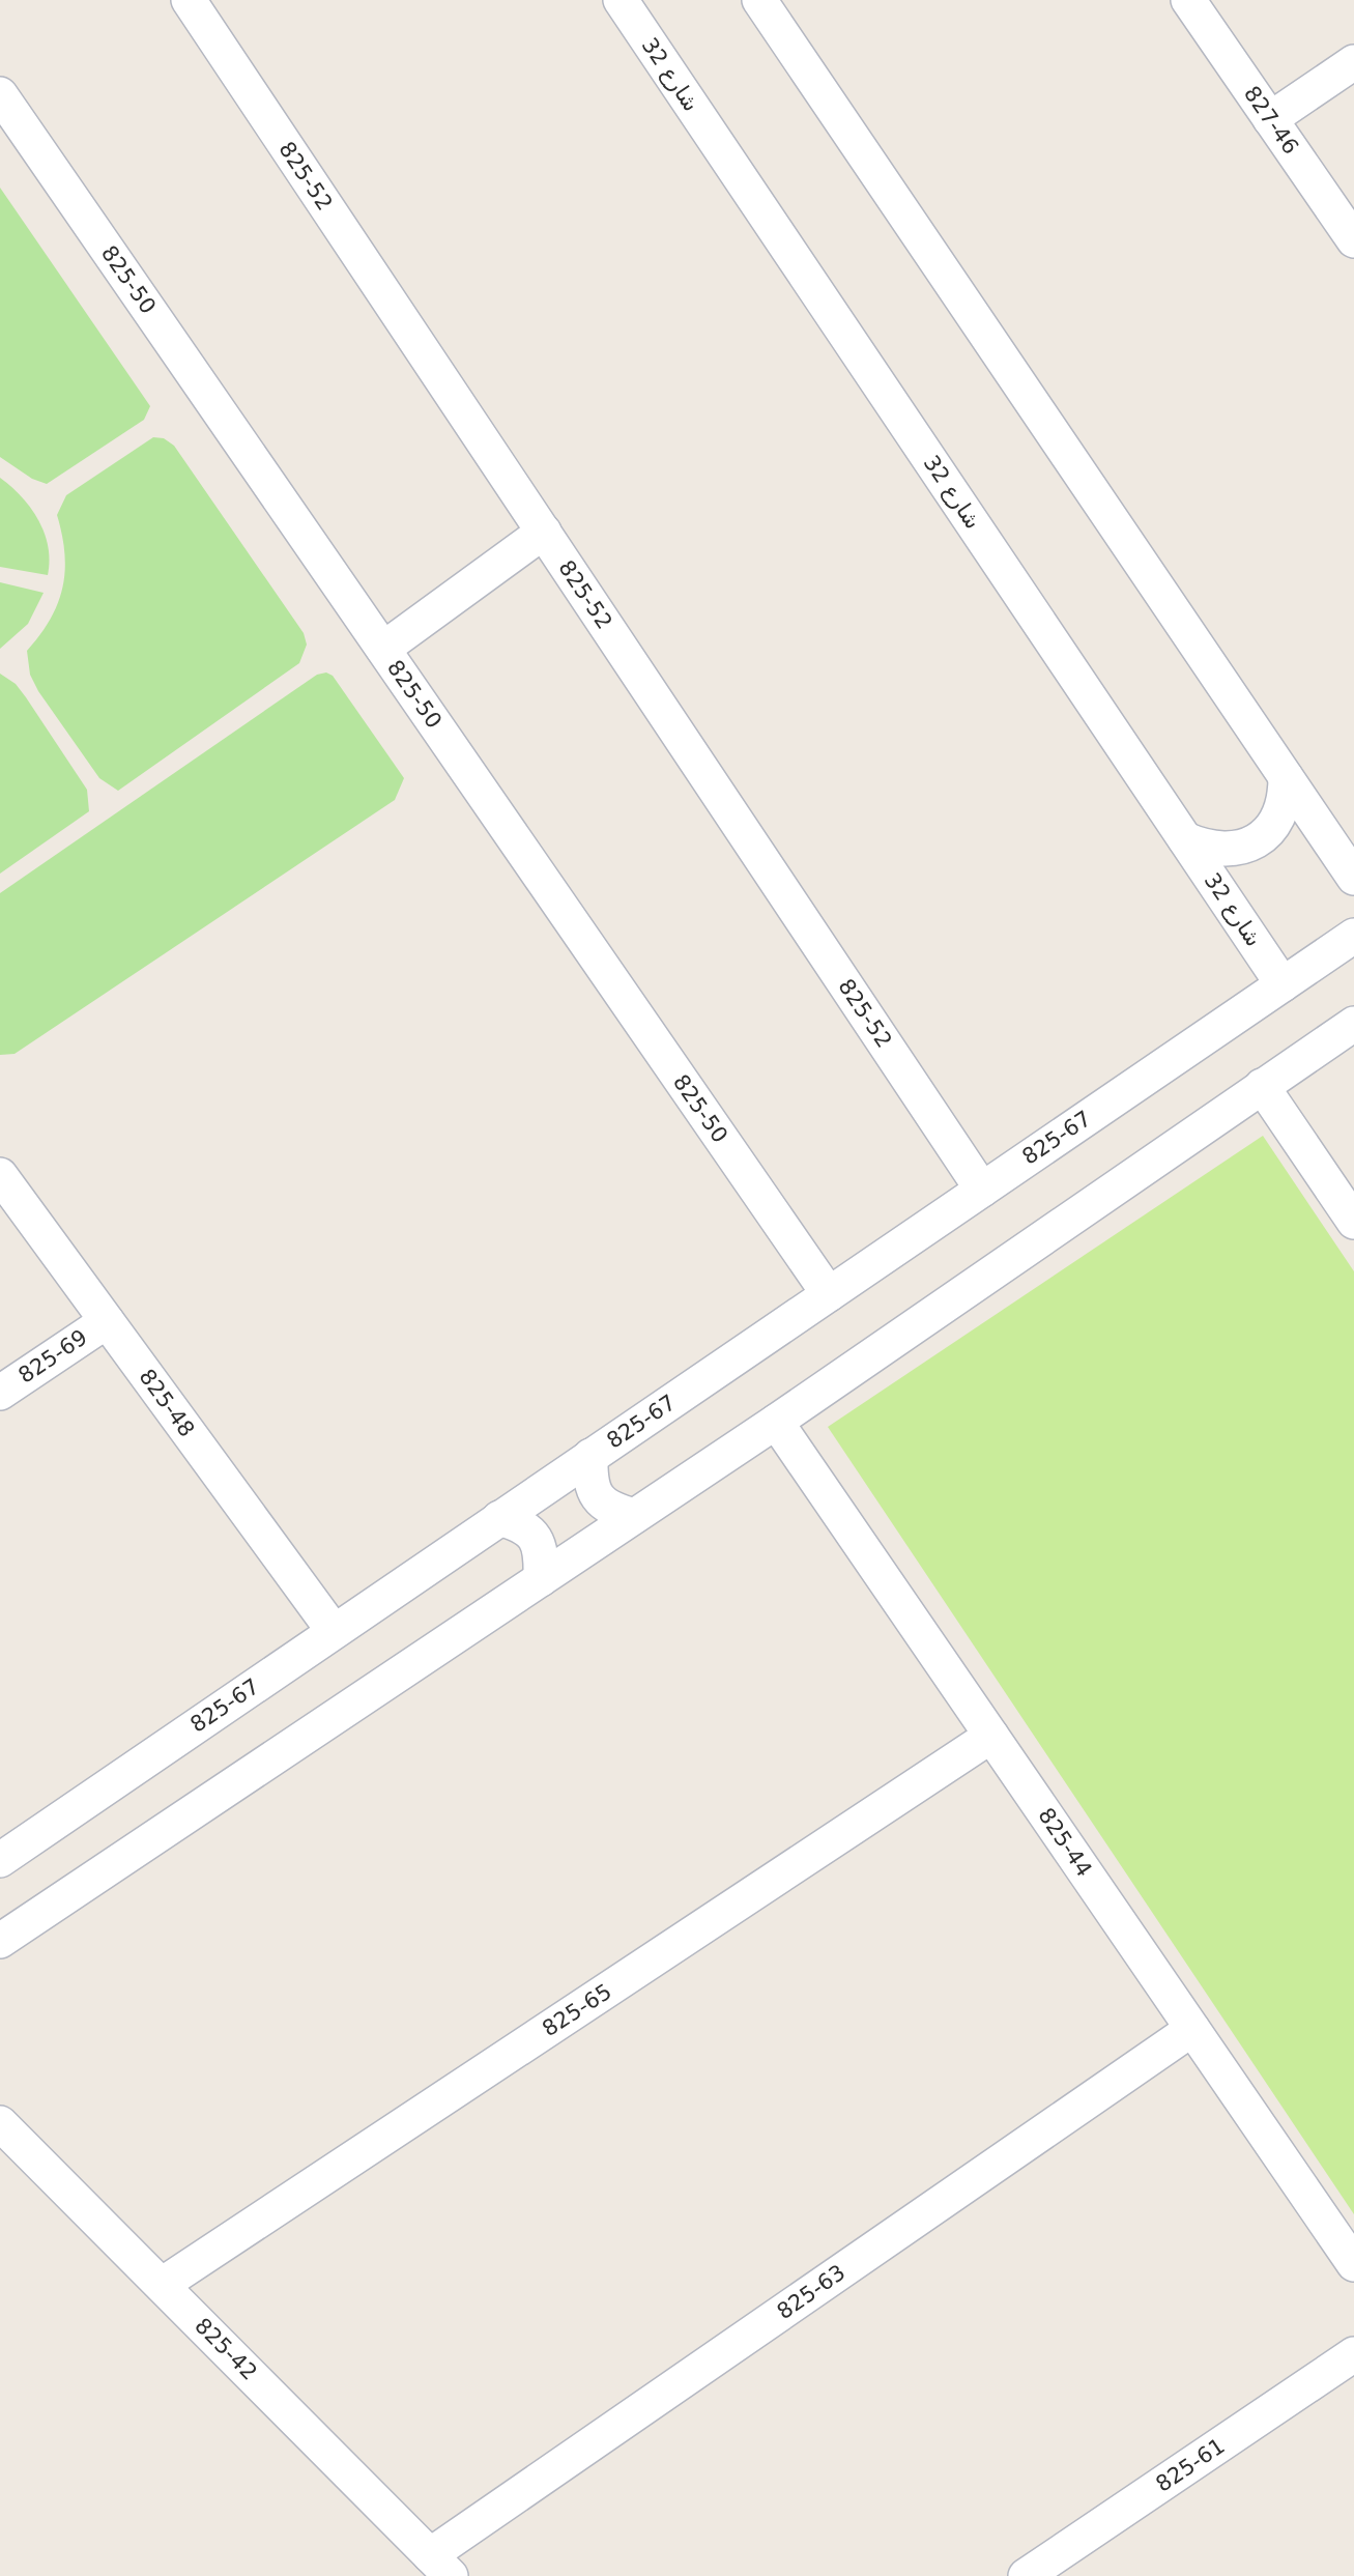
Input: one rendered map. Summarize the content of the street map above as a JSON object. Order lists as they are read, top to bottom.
{
  "streets": {
    "street": [
      "شارع 32",
      "827-46",
      "825-52",
      "825-50",
      "825-67",
      "825-69",
      "825-48",
      "825-44",
      "825-65",
      "825-63",
      "825-42",
      "825-61"
    ]
  },
  "crossings": [
    ["شارع 32", "825-67"],
    ["825-52", "825-67"],
    ["825-50", "825-67"],
    ["825-67", "825-48"],
    ["825-69", "825-48"],
    ["825-44", "825-65"],
    ["825-44", "825-63"],
    ["825-65", "825-42"],
    ["825-63", "825-42"]
  ]
}
